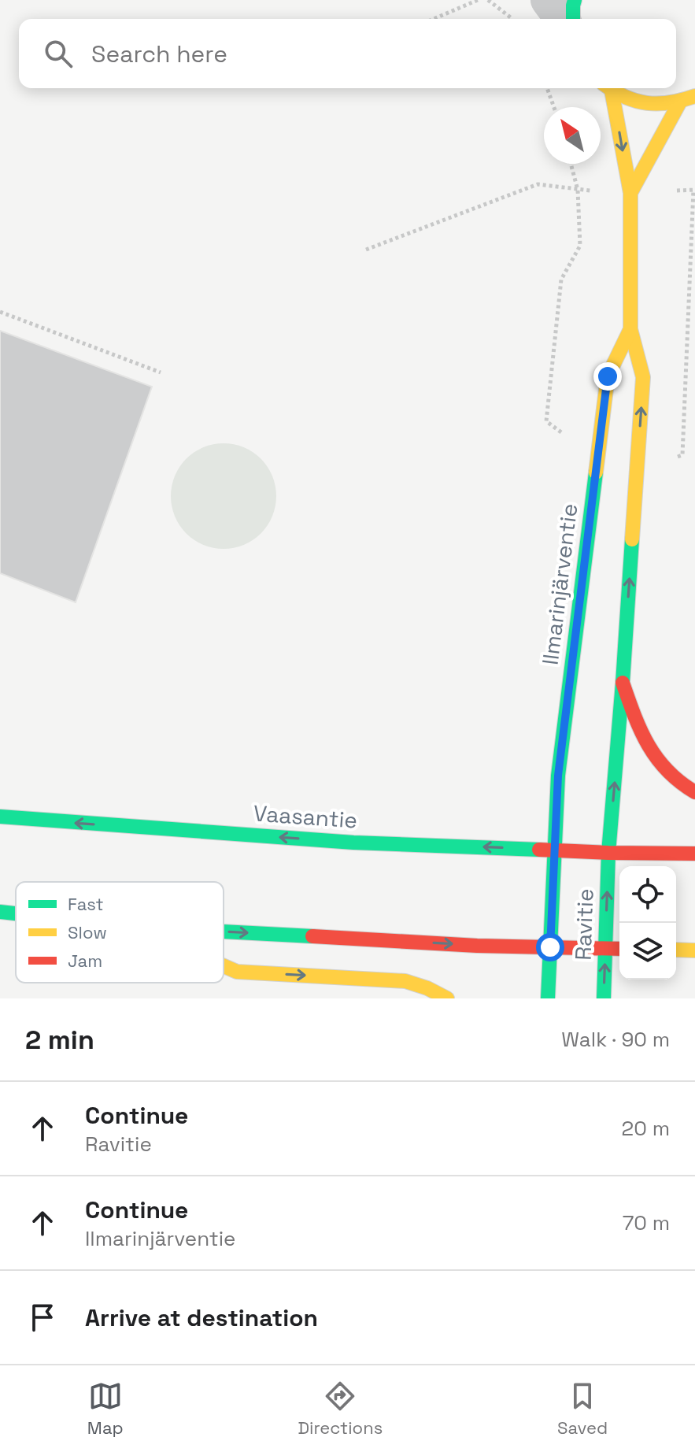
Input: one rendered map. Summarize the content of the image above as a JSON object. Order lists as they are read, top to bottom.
{
  "streets": {
    "main road": ["Ilmarinjärventie", "Vaasantie", "Ravitie"]
  },
  "crossings": [
    ["Ilmarinjärventie", "Vaasantie"],
    ["Ilmarinjärventie", "Ravitie"],
    ["Vaasantie", "Ravitie"]
  ],
  "legend": ["Fast", "Slow", "Jam"],
  "north": "top left",
  "page": {
    "search": "Search here",
    "heading": ["2 min", "Walk · 90 m"],
    "list": [
      ["Continue", "Ravitie", "20 m"],
      ["Continue", "Ilmarinjärventie", "70 m"],
      "Arrive at destination"
    ],
    "nav": ["Map", "Directions", "Saved"]
  }
}
